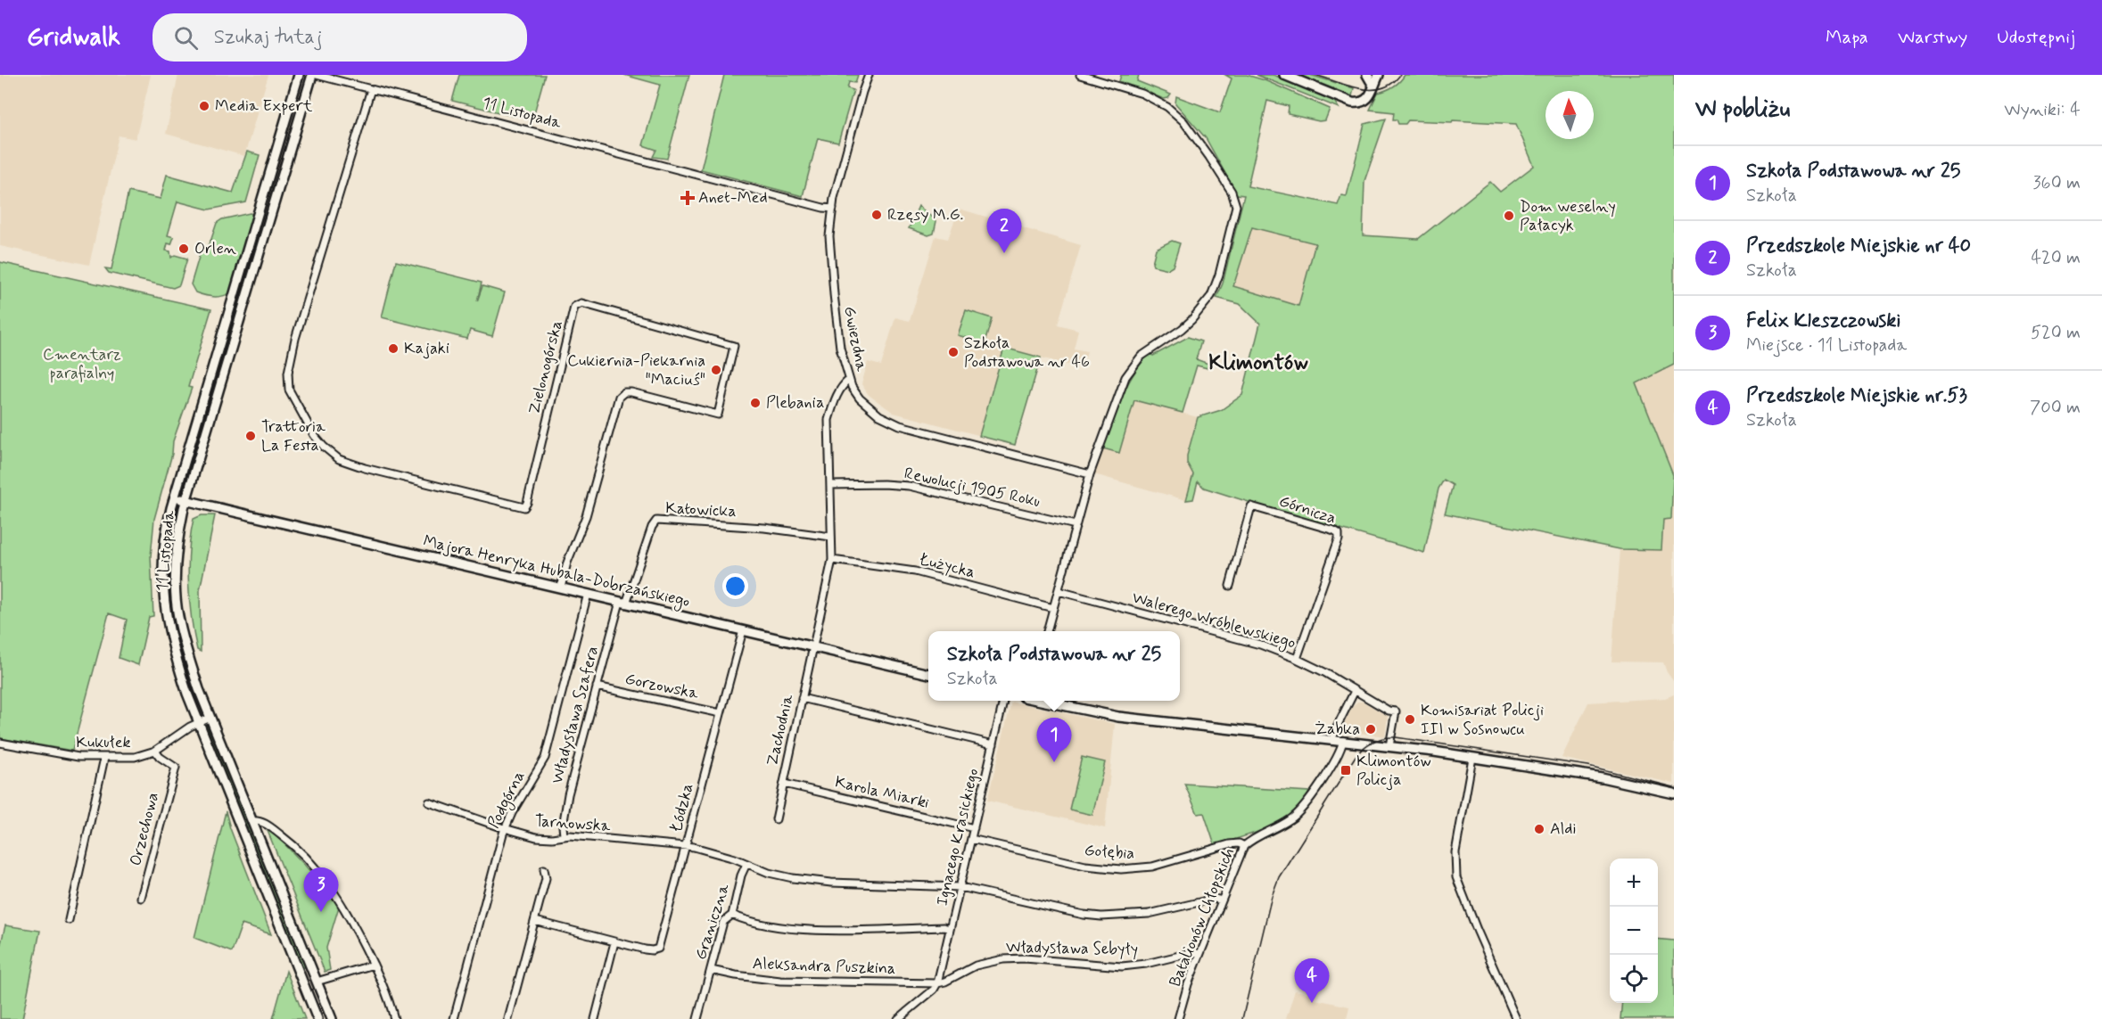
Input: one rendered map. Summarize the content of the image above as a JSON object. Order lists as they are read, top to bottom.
{
  "streets": {
    "main road": ["11 Listopada", "Majora Henryka Hubala-Dobrzańskiego"],
    "street": [
      "Gwiezdna",
      "Zielonogórska",
      "Rewolucji 1905 Roku",
      "Katowicka",
      "Górnicza",
      "Łużycka",
      "Walerego Wróblewskiego",
      "Gorzowska",
      "Władysława Szafera",
      "Zachodnia",
      "Kukułek",
      "Karola Miarki",
      "Podgórna",
      "Łódzka",
      "Tarnowska",
      "Orzechowa",
      "Ignacego Krasickiego",
      "Gołębia",
      "Batalionów Chłopskich",
      "Graniczna",
      "Władysława Sebyły",
      "Aleksandra Puszkina"
    ]
  },
  "crossings": [
    ["11 Listopada", "Gwiezdna"],
    ["11 Listopada", "Zielonogórska"],
    ["11 Listopada", "Majora Henryka Hubala-Dobrzańskiego"],
    ["11 Listopada", "Kukułek"],
    ["Gwiezdna", "Zachodnia"],
    ["Zielonogórska", "Majora Henryka Hubala-Dobrzańskiego"],
    ["Rewolucji 1905 Roku", "Zachodnia"],
    ["Katowicka", "Majora Henryka Hubala-Dobrzańskiego"],
    ["Katowicka", "Władysława Szafera"],
    ["Katowicka", "Zachodnia"],
    ["Górnicza", "Walerego Wróblewskiego"],
    ["Łużycka", "Zachodnia"],
    ["Majora Henryka Hubala-Dobrzańskiego", "Władysława Szafera"],
    ["Majora Henryka Hubala-Dobrzańskiego", "Zachodnia"],
    ["Majora Henryka Hubala-Dobrzańskiego", "Podgórna"],
    ["Majora Henryka Hubala-Dobrzańskiego", "Łódzka"],
    ["Gorzowska", "Władysława Szafera"],
    ["Gorzowska", "Łódzka"],
    ["Władysława Szafera", "Tarnowska"],
    ["Zachodnia", "Karola Miarki"],
    ["Kukułek", "Orzechowa"],
    ["Karola Miarki", "Ignacego Krasickiego"],
    ["Podgórna", "Tarnowska"],
    ["Łódzka", "Tarnowska"],
    ["Tarnowska", "Ignacego Krasickiego"],
    ["Tarnowska", "Batalionów Chłopskich"],
    ["Tarnowska", "Graniczna"],
    ["Ignacego Krasickiego", "Gołębia"],
    ["Ignacego Krasickiego", "Władysława Sebyły"],
    ["Ignacego Krasickiego", "Aleksandra Puszkina"],
    ["Gołębia", "Batalionów Chłopskich"],
    ["Batalionów Chłopskich", "Władysława Sebyły"],
    ["Graniczna", "Aleksandra Puszkina"],
    ["Władysława Sebyły", "Aleksandra Puszkina"]
  ],
  "districts": ["Klimontów"],
  "parks": ["Cmentarz parafialny"],
  "places": {
    "other": [
      "Media Expert",
      "Rzęsy M.G.",
      "Dom weselny Pałacyk",
      "Orlen",
      "Kajaki",
      "Szkoła Podstawowa nr 46",
      "Cukiernia-Piekarnia \"Maciuś\"",
      "Plebania",
      "Trattoria La Festa",
      "Komisariat Policji III w Sosnowcu",
      "Żabka",
      "Aldi"
    ],
    "health": ["Anet-Med"],
    "transit": ["Klimontów Policja"]
  },
  "north": "top",
  "page": {
    "header": "Gridwalk",
    "search": "Szukaj tutaj",
    "nav": ["Mapa", "Warstwy", "Udostępnij"],
    "heading": ["W pobliżu", "Wyniki: 4"],
    "list": [
      {
        "mark": "1",
        "name": "Szkoła Podstawowa nr 25",
        "note": "Szkoła",
        "value": "360 m"
      },
      {
        "mark": "2",
        "name": "Przedszkole Miejskie nr 40",
        "note": "Szkoła",
        "value": "420 m"
      },
      {
        "mark": "3",
        "name": "Felix Kleszczowski",
        "note": "Miejsce · 11 Listopada",
        "value": "520 m"
      },
      {
        "mark": "4",
        "name": "Przedszkole Miejskie nr.53",
        "note": "Szkoła",
        "value": "700 m"
      }
    ],
    "pins": [
      "2",
      "1",
      "3",
      "4"
    ],
    "popup": ["Szkoła Podstawowa nr 25", "Szkoła"],
    "map_buttons": ["+", "−"]
  }
}
